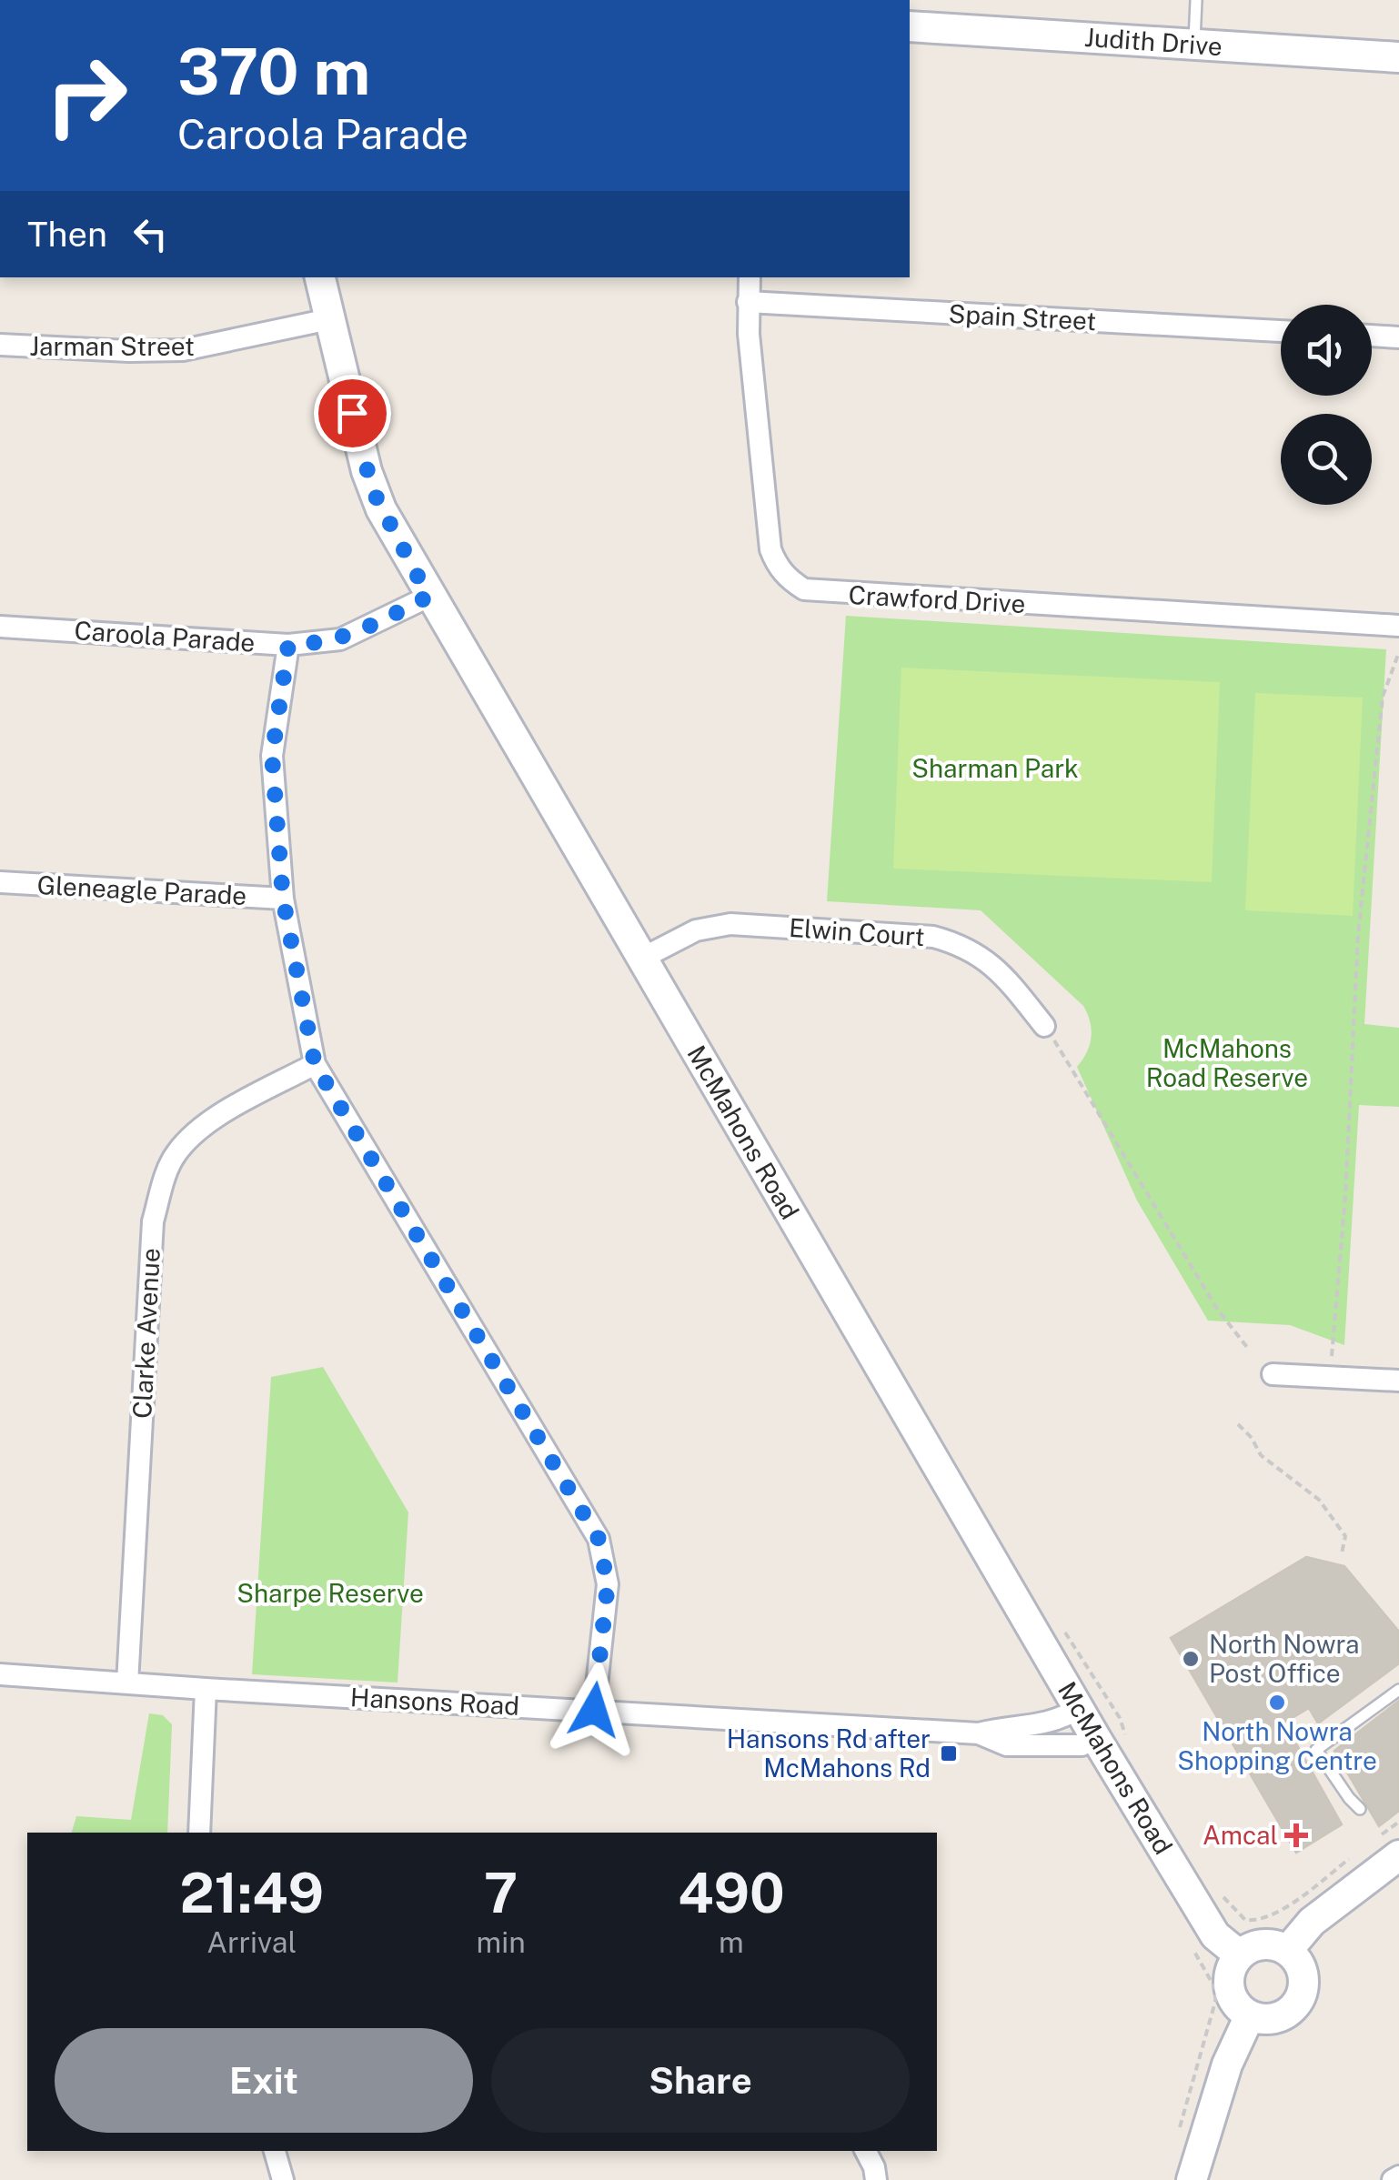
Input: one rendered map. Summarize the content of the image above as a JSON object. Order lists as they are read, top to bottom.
{
  "streets": {
    "main road": ["Judith Drive", "McMahons Road"],
    "street": [
      "Spain Street",
      "Jarman Street",
      "Crawford Drive",
      "Caroola Parade",
      "Gleneagle Parade",
      "Elwin Court",
      "Clarke Avenue",
      "Hansons Road"
    ]
  },
  "crossings": [
    ["Spain Street", "Crawford Drive"],
    ["Jarman Street", "McMahons Road"],
    ["Caroola Parade", "McMahons Road"],
    ["Elwin Court", "McMahons Road"],
    ["McMahons Road", "Hansons Road"],
    ["Clarke Avenue", "Hansons Road"]
  ],
  "parks": ["Sharman Park", "McMahons Road Reserve", "Sharpe Reserve"],
  "places": {
    "other": ["North Nowra Post Office", "North Nowra Shopping Centre"],
    "transit": ["Hansons Rd after McMahons Rd"],
    "health": ["Amcal"]
  },
  "page": {
    "turn": ["370 m", "Caroola Parade"],
    "then": "Then",
    "eta": [
      "21:49",
      "Arrival",
      "7",
      "min",
      "490",
      "m"
    ],
    "buttons": ["Exit", "Share"]
  }
}
